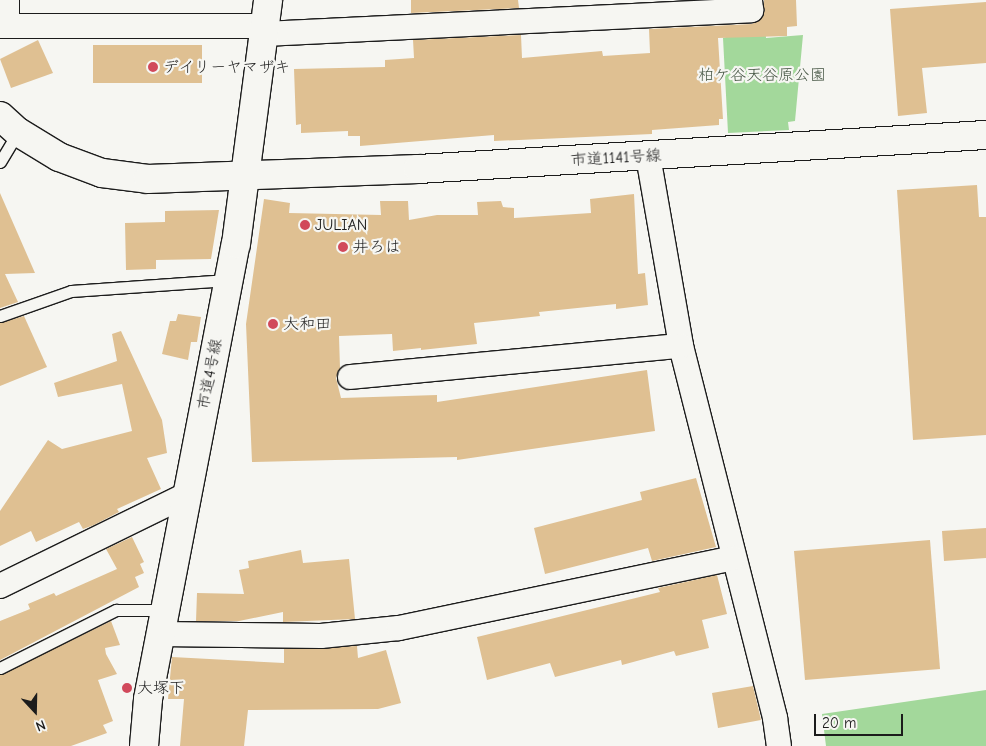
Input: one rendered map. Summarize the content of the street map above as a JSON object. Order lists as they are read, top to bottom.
{
  "streets": {
    "street": ["市道1141号線", "市道4号線"]
  },
  "crossings": [
    ["市道1141号線", "市道4号線"]
  ],
  "parks": ["柏ケ谷天谷原公園"],
  "places": [
    "デイリーヤマザキ",
    "JULIAN",
    "井ろは",
    "大和田",
    "大塚下"
  ],
  "scale_bar": "20 m",
  "north": "bottom"
}
